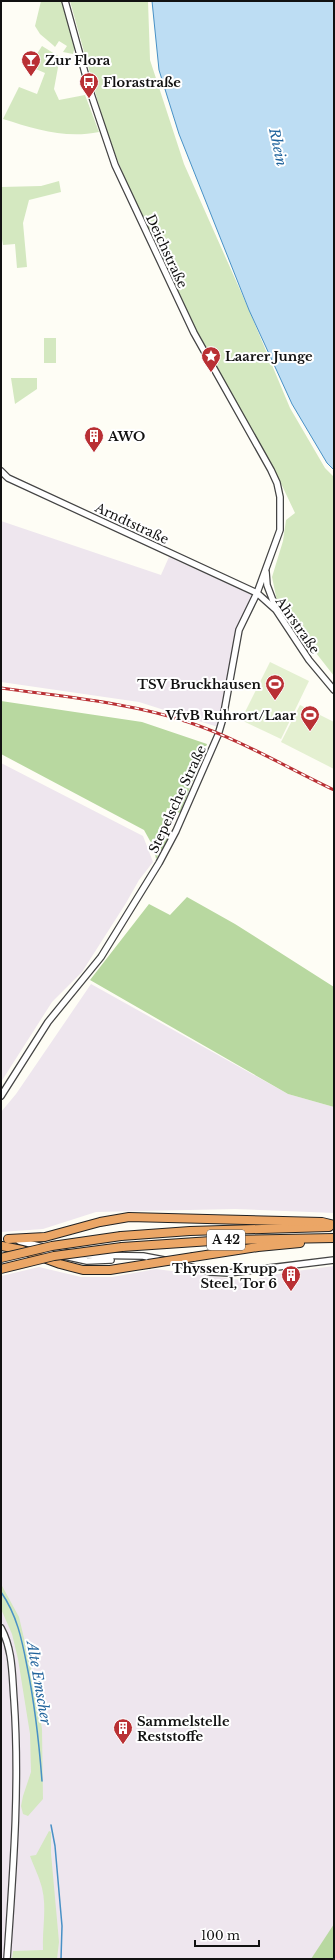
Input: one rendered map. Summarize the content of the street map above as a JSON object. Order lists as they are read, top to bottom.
{
  "streets": {
    "highway": ["A 42"],
    "street": [
      "Deichstraße",
      "Arndtstraße",
      "Ahrstraße",
      "Stepelsche Straße"
    ]
  },
  "crossings": [
    ["Deichstraße", "Stepelsche Straße"],
    ["Arndtstraße", "Ahrstraße"],
    ["Arndtstraße", "Stepelsche Straße"],
    ["Ahrstraße", "Stepelsche Straße"]
  ],
  "water": ["Rhein", "Alte Emscher"],
  "places": {
    "bar": ["Zur Flora"],
    "bus stop": ["Florastraße"],
    "place": ["Laarer Junge"],
    "building": ["AWO", "Thyssen Krupp Steel, Tor 6", "Sammelstelle Reststoffe"],
    "sports": ["TSV Bruckhausen", "VfvB Ruhrort/Laar"]
  },
  "scale_bar": "100 m"
}
